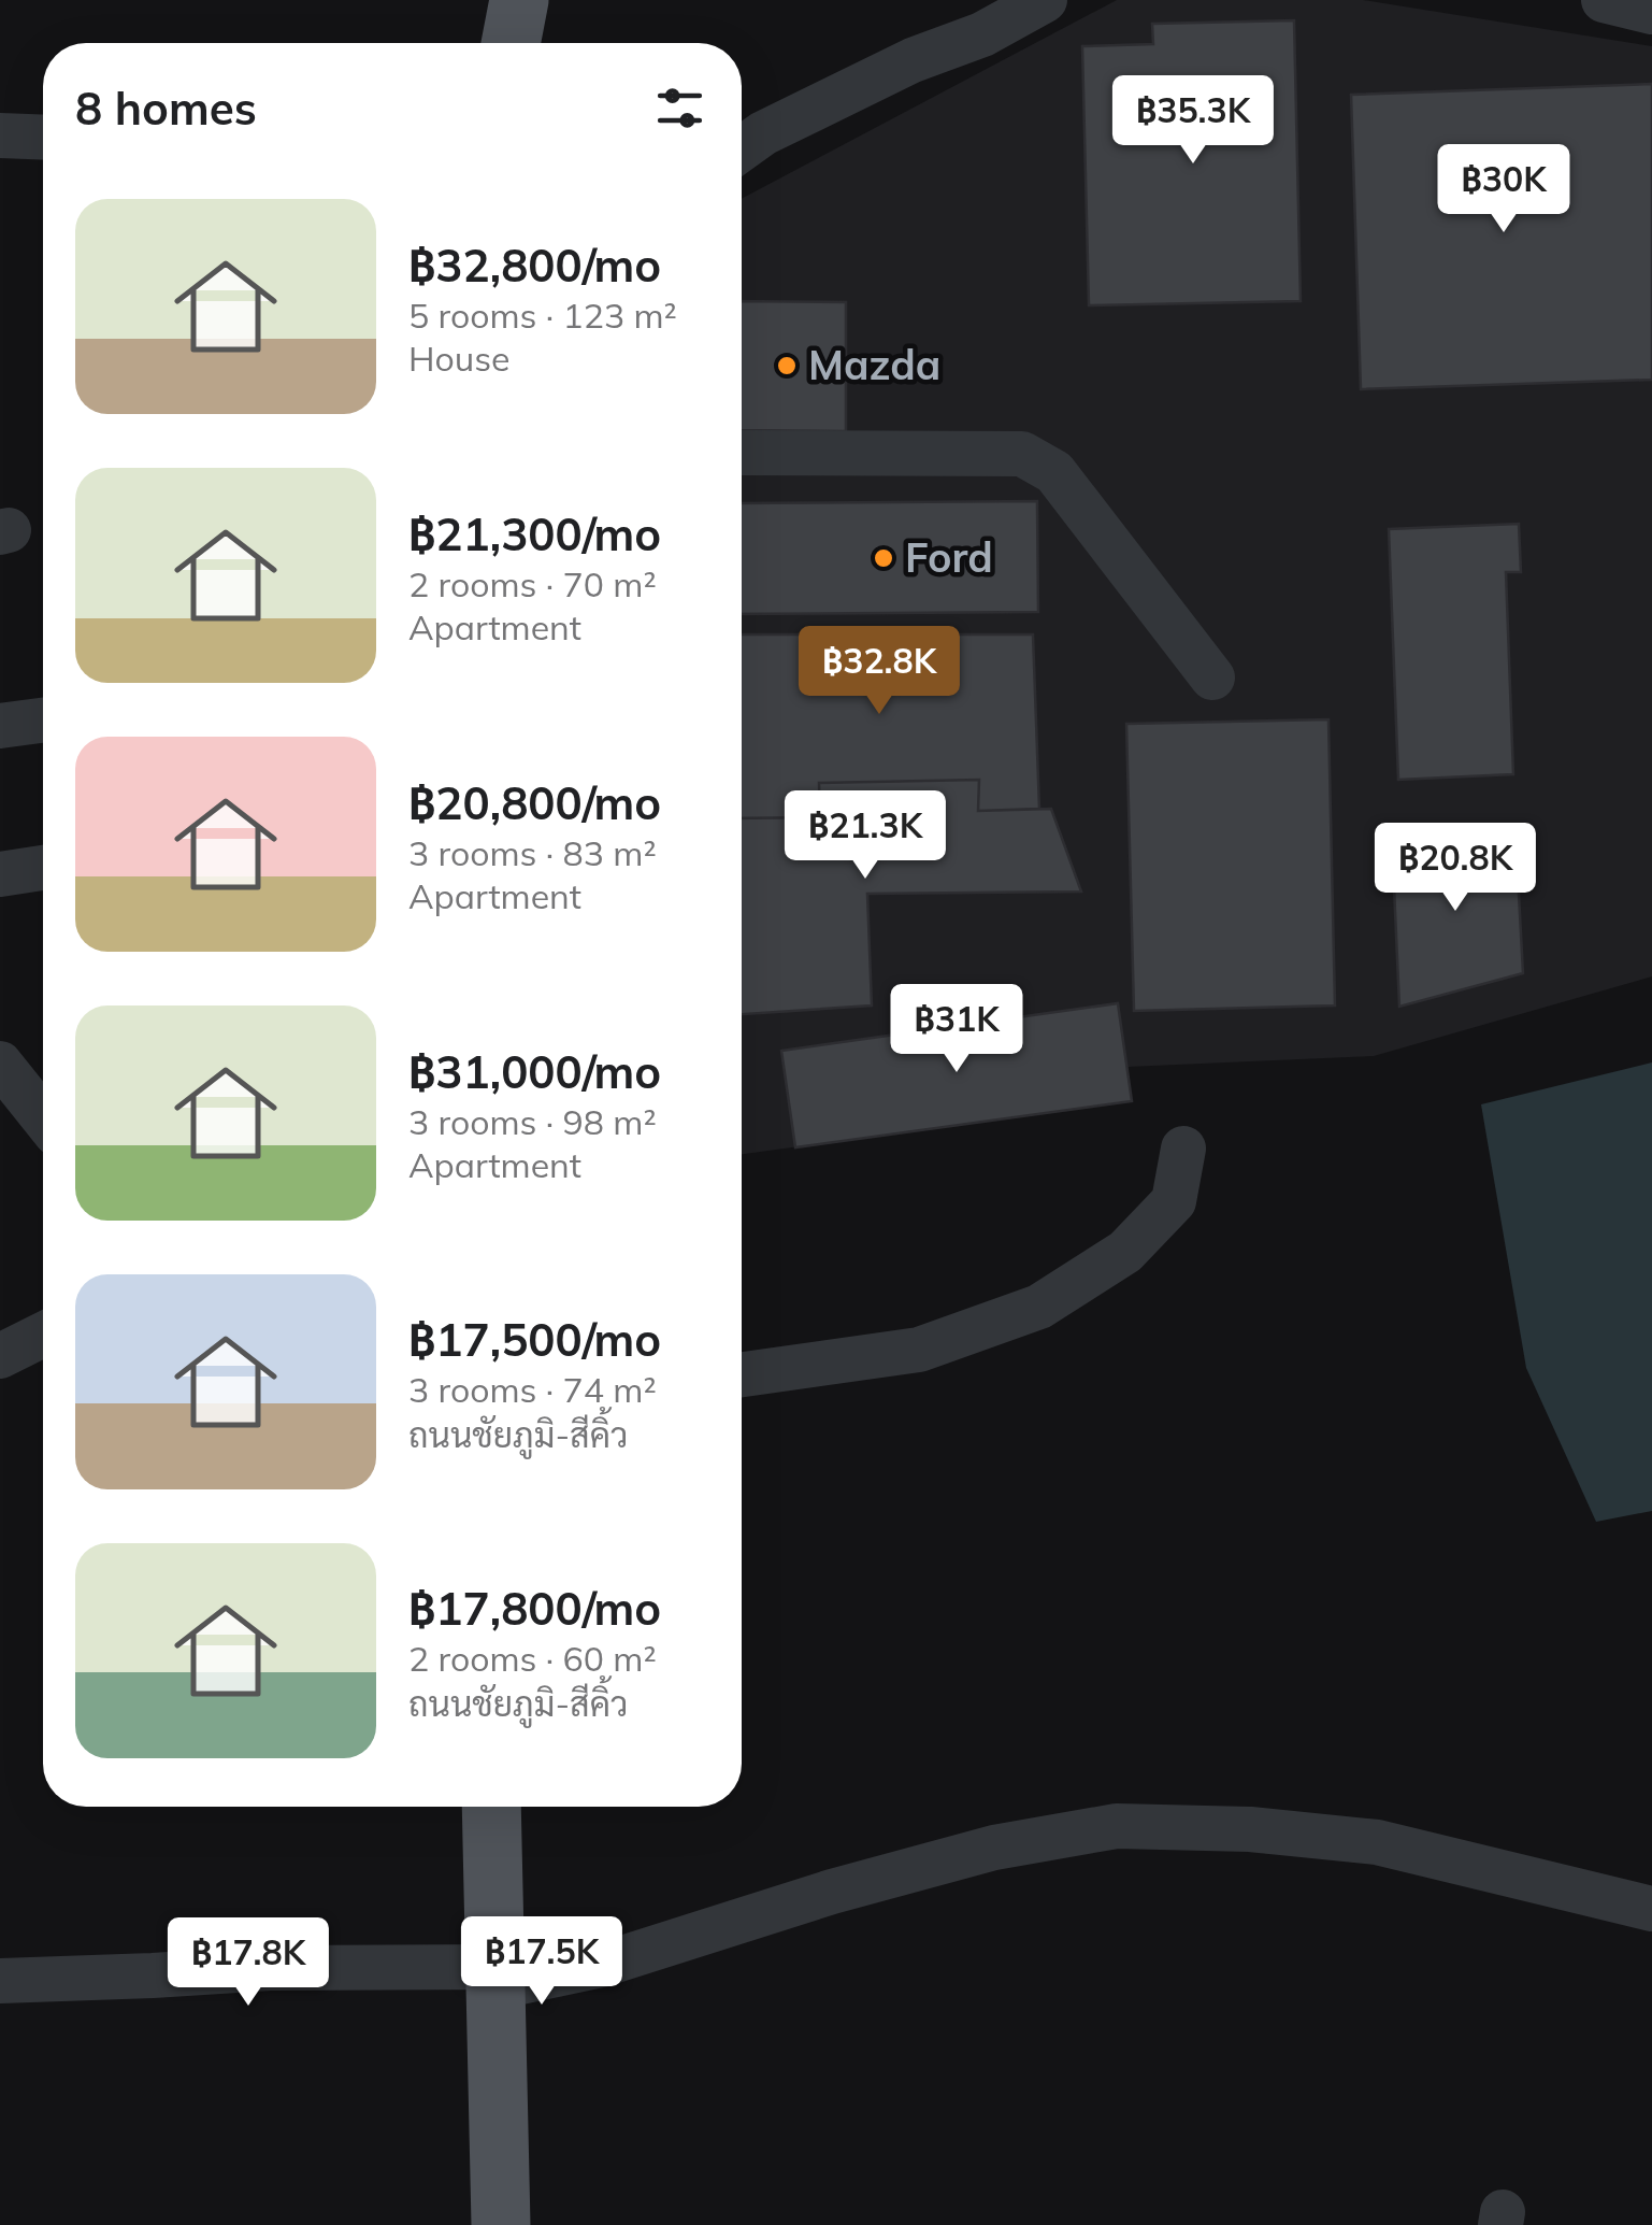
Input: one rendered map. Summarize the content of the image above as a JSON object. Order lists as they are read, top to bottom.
{
  "places": ["Mazda", "Ford"],
  "page": {
    "heading": "8 homes",
    "price": [
      "฿35.3K",
      "฿30K",
      "฿32.8K",
      "฿21.3K",
      "฿20.8K",
      "฿31K",
      "฿17.5K",
      "฿17.8K"
    ],
    "list": [
      {
        "name": "฿32,800/mo",
        "note": "5 rooms · 123 m² · House"
      },
      {
        "name": "฿21,300/mo",
        "note": "2 rooms · 70 m² · Apartment"
      },
      {
        "name": "฿20,800/mo",
        "note": "3 rooms · 83 m² · Apartment"
      },
      {
        "name": "฿31,000/mo",
        "note": "3 rooms · 98 m² · Apartment"
      },
      {
        "name": "฿17,500/mo",
        "note": "3 rooms · 74 m² · ถนนชัยภูมิ-สีคิ้ว"
      },
      {
        "name": "฿17,800/mo",
        "note": "2 rooms · 60 m² · ถนนชัยภูมิ-สีคิ้ว"
      }
    ]
  }
}
